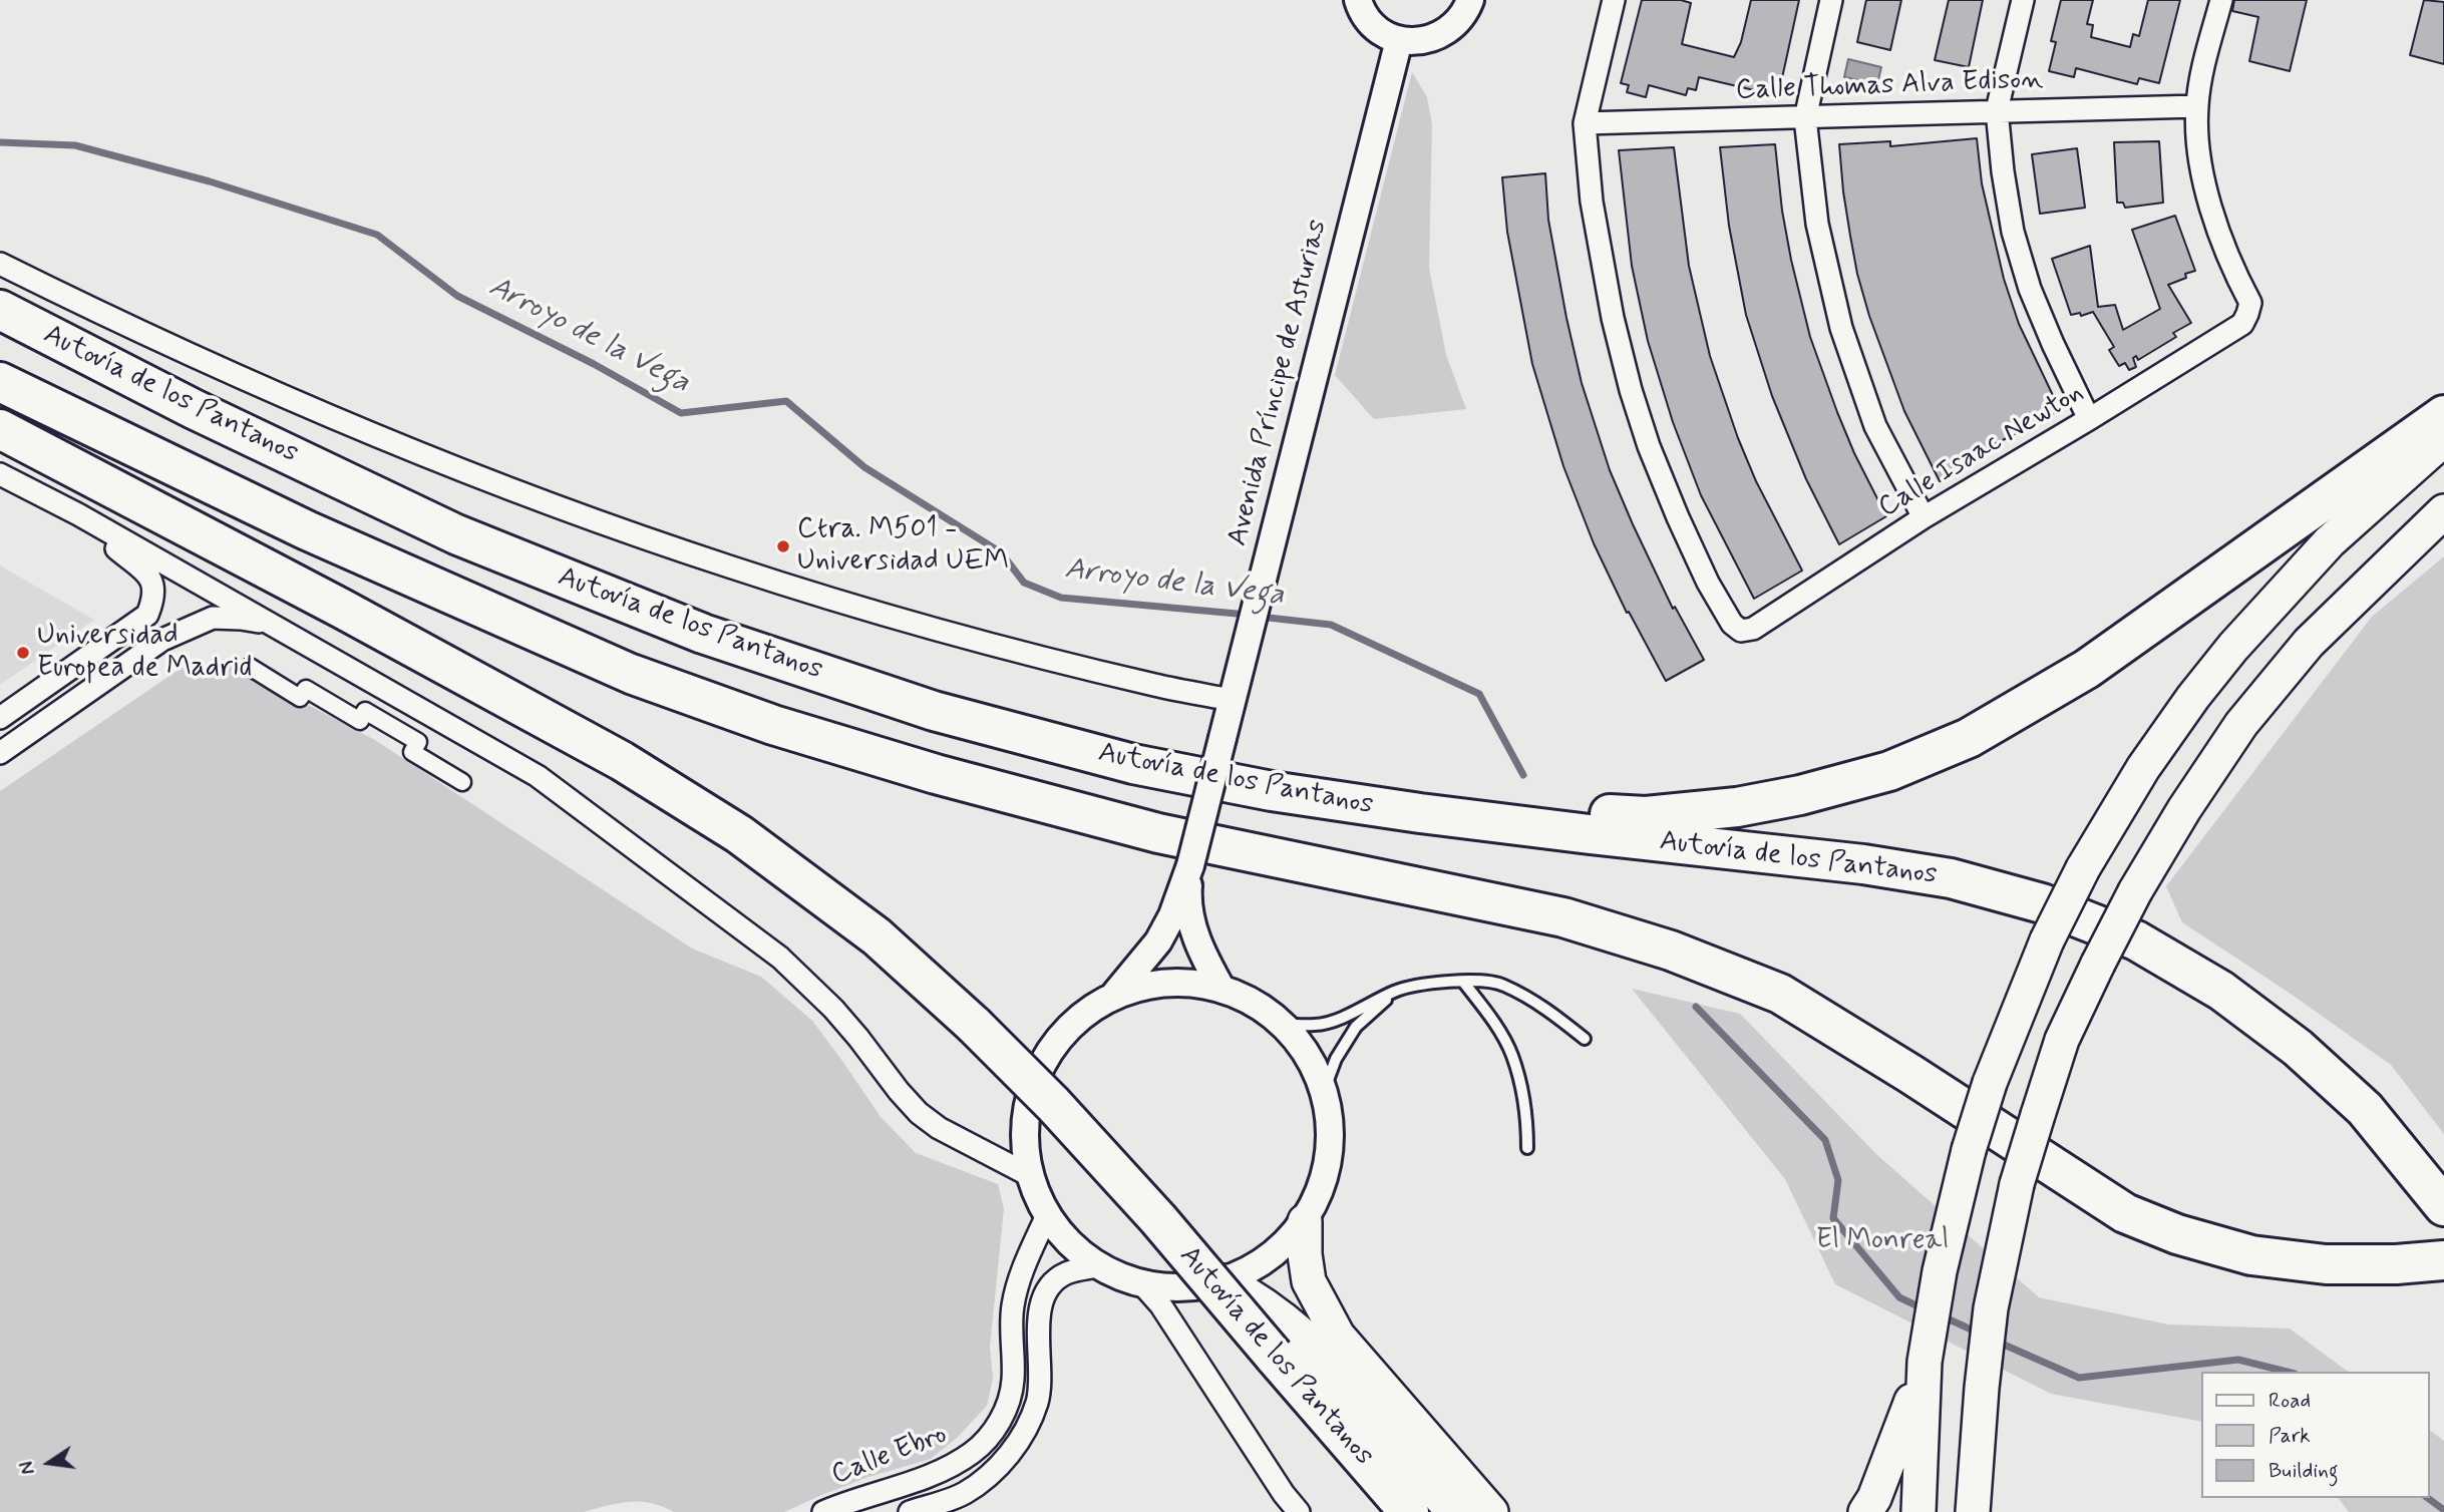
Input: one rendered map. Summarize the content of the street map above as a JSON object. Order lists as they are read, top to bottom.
{
  "streets": {
    "highway": ["Autovía de los Pantanos"],
    "street": [
      "Calle Thomas Alva Edison",
      "Avenida Príncipe de Asturias",
      "Calle Isaac Newton",
      "Calle Ebro"
    ]
  },
  "crossings": [
    ["Calle Thomas Alva Edison", "Calle Isaac Newton"]
  ],
  "water": ["Arroyo de la Vega"],
  "parks": ["El Monreal"],
  "places": ["Ctra. M501 - Universidad UEM", "Universidad Europea de Madrid"],
  "legend": ["Road", "Park", "Building"],
  "north": "left"
}
